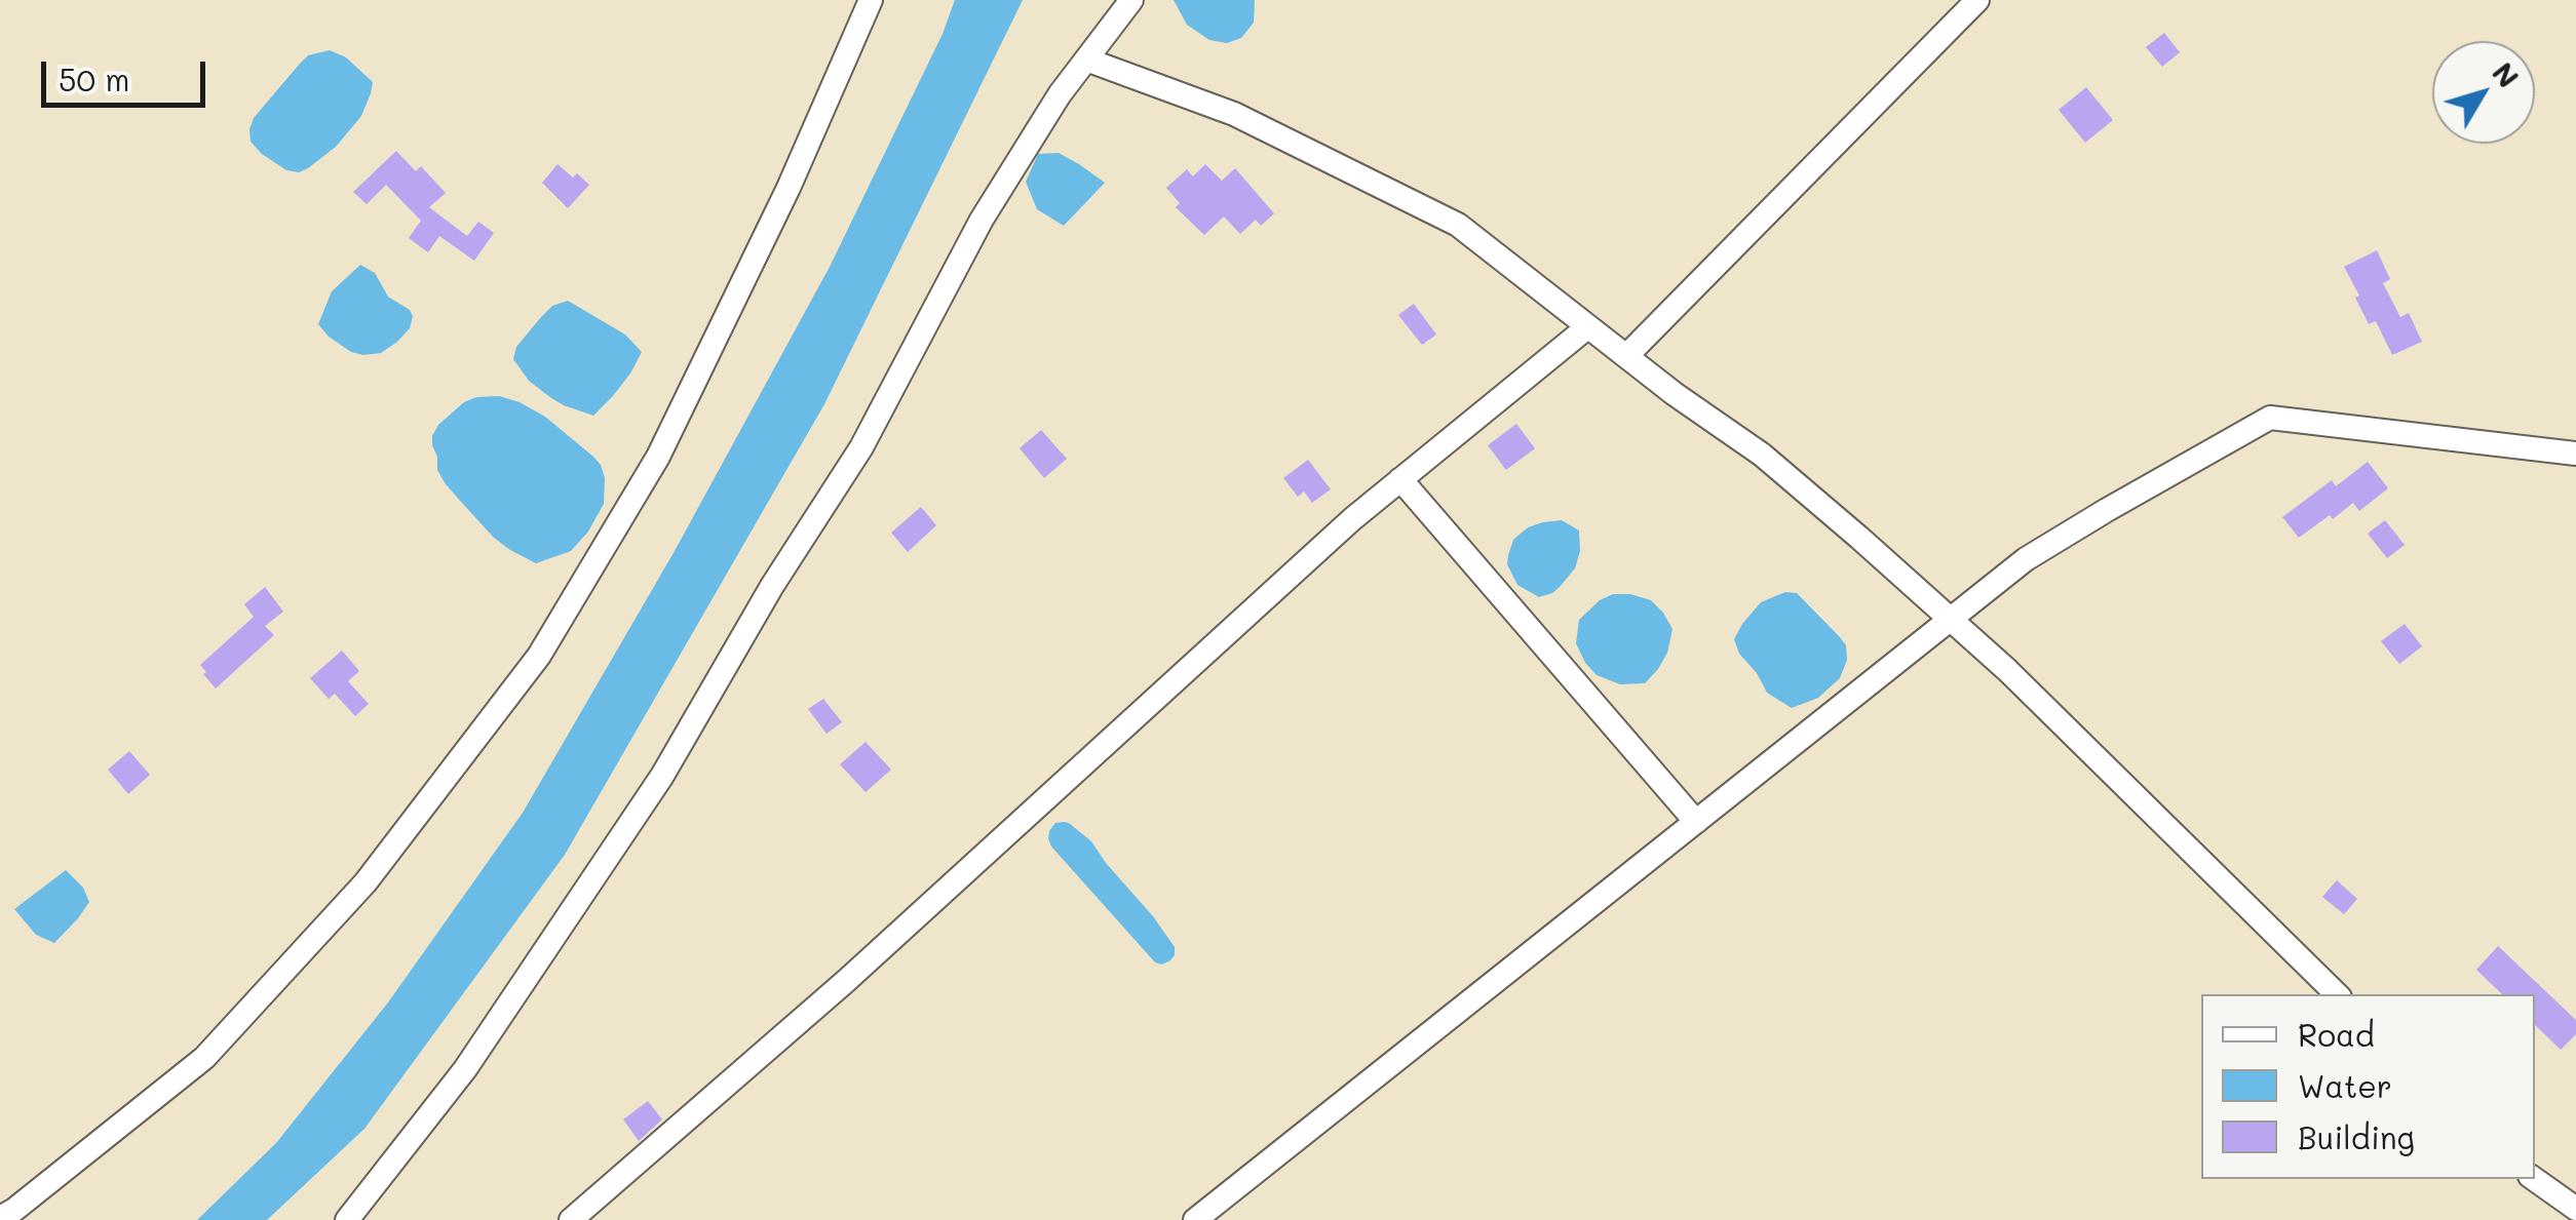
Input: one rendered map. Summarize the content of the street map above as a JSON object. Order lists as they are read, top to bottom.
{
  "legend": ["Road", "Water", "Building"],
  "scale_bar": "50 m",
  "north": "top right"
}
